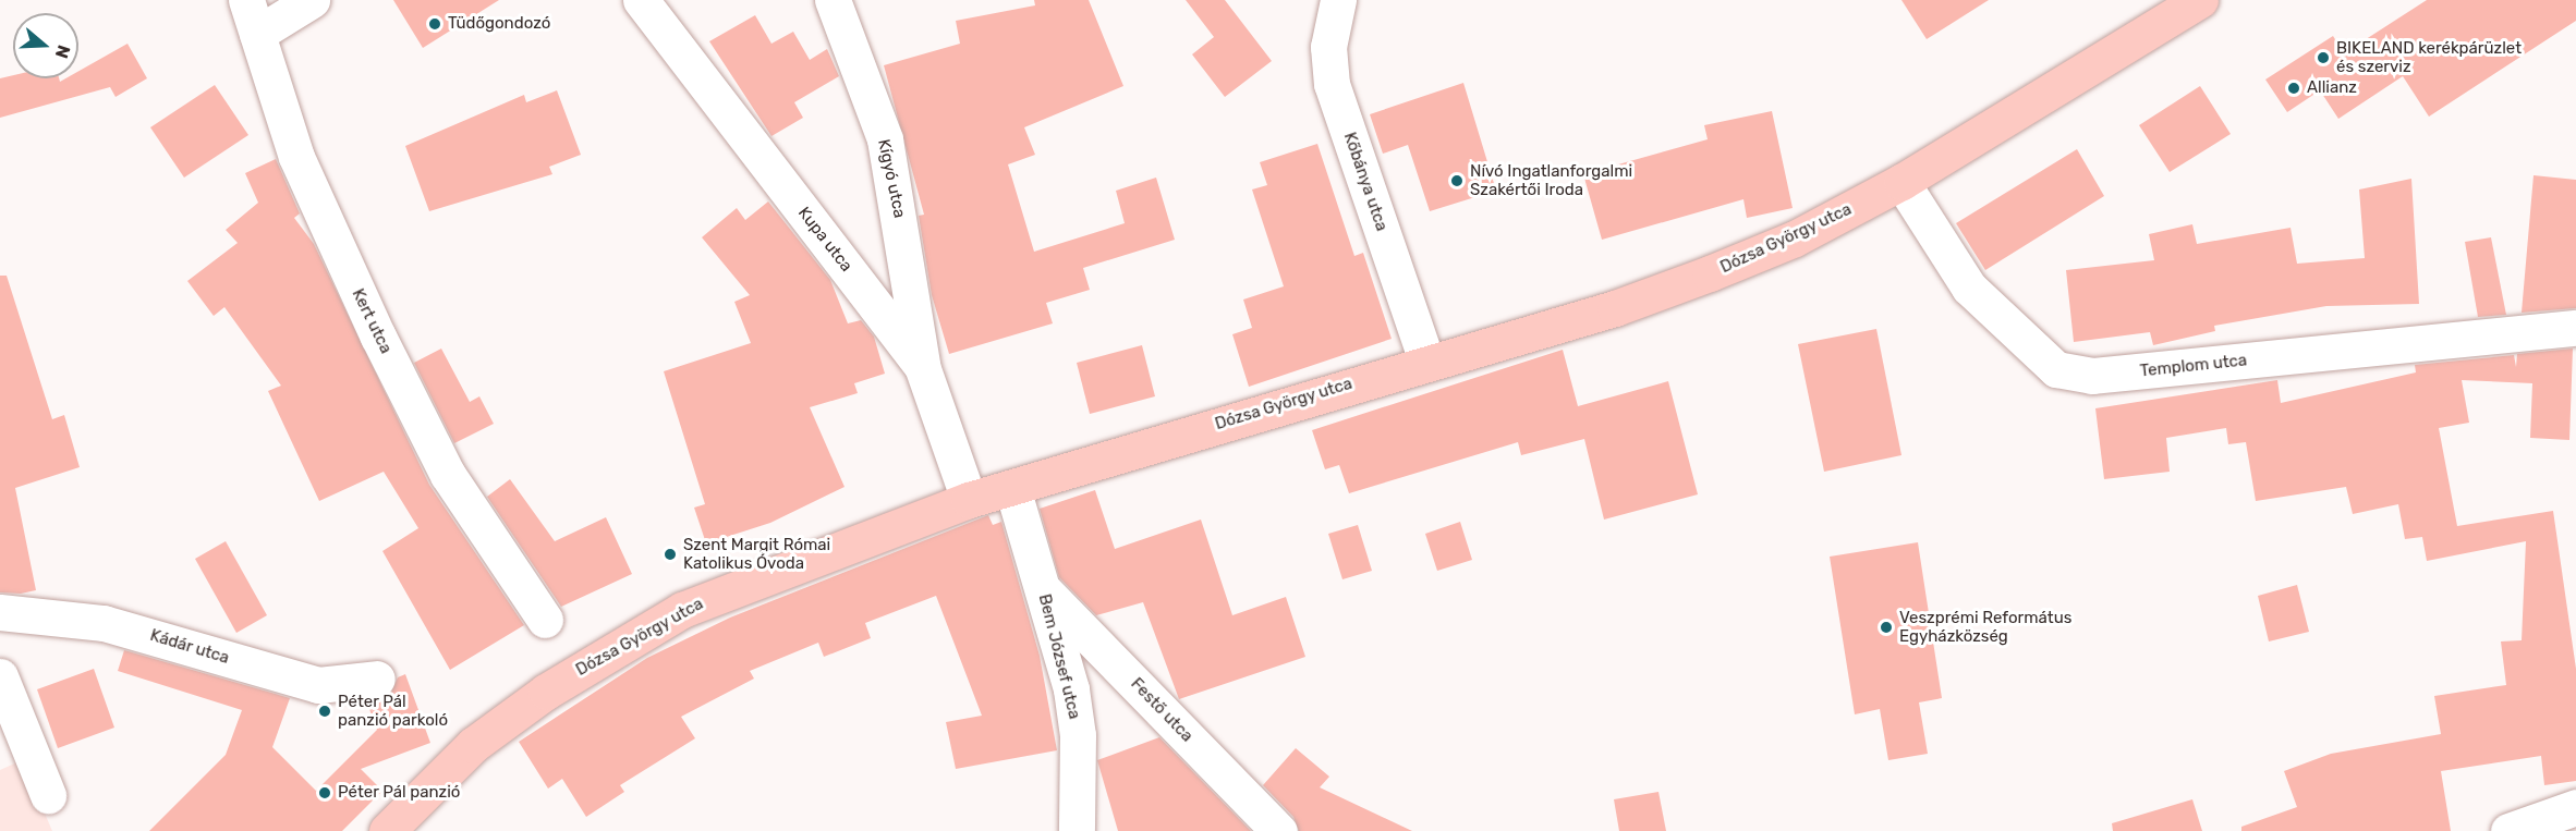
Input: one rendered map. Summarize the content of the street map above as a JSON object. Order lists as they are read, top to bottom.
{
  "streets": {
    "main road": ["Dózsa György utca"],
    "street": [
      "Kígyó utca",
      "Kőbánya utca",
      "Kupa utca",
      "Kert utca",
      "Templom utca",
      "Kádár utca",
      "Bem József utca",
      "Festő utca"
    ]
  },
  "crossings": [
    ["Kígyó utca", "Kupa utca"],
    ["Kőbánya utca", "Dózsa György utca"],
    ["Dózsa György utca", "Kupa utca"],
    ["Dózsa György utca", "Templom utca"],
    ["Dózsa György utca", "Bem József utca"],
    ["Bem József utca", "Festő utca"]
  ],
  "places": [
    "Tüdőgondozó",
    "BIKELAND kerékpárüzlet és szerviz",
    "Allianz",
    "Nívó Ingatlanforgalmi Szakértői Iroda",
    "Szent Margit Római Katolikus Óvoda",
    "Veszprémi Református Egyházközség",
    "Péter Pál panzió parkoló",
    "Péter Pál panzió"
  ],
  "north": "right"
}
